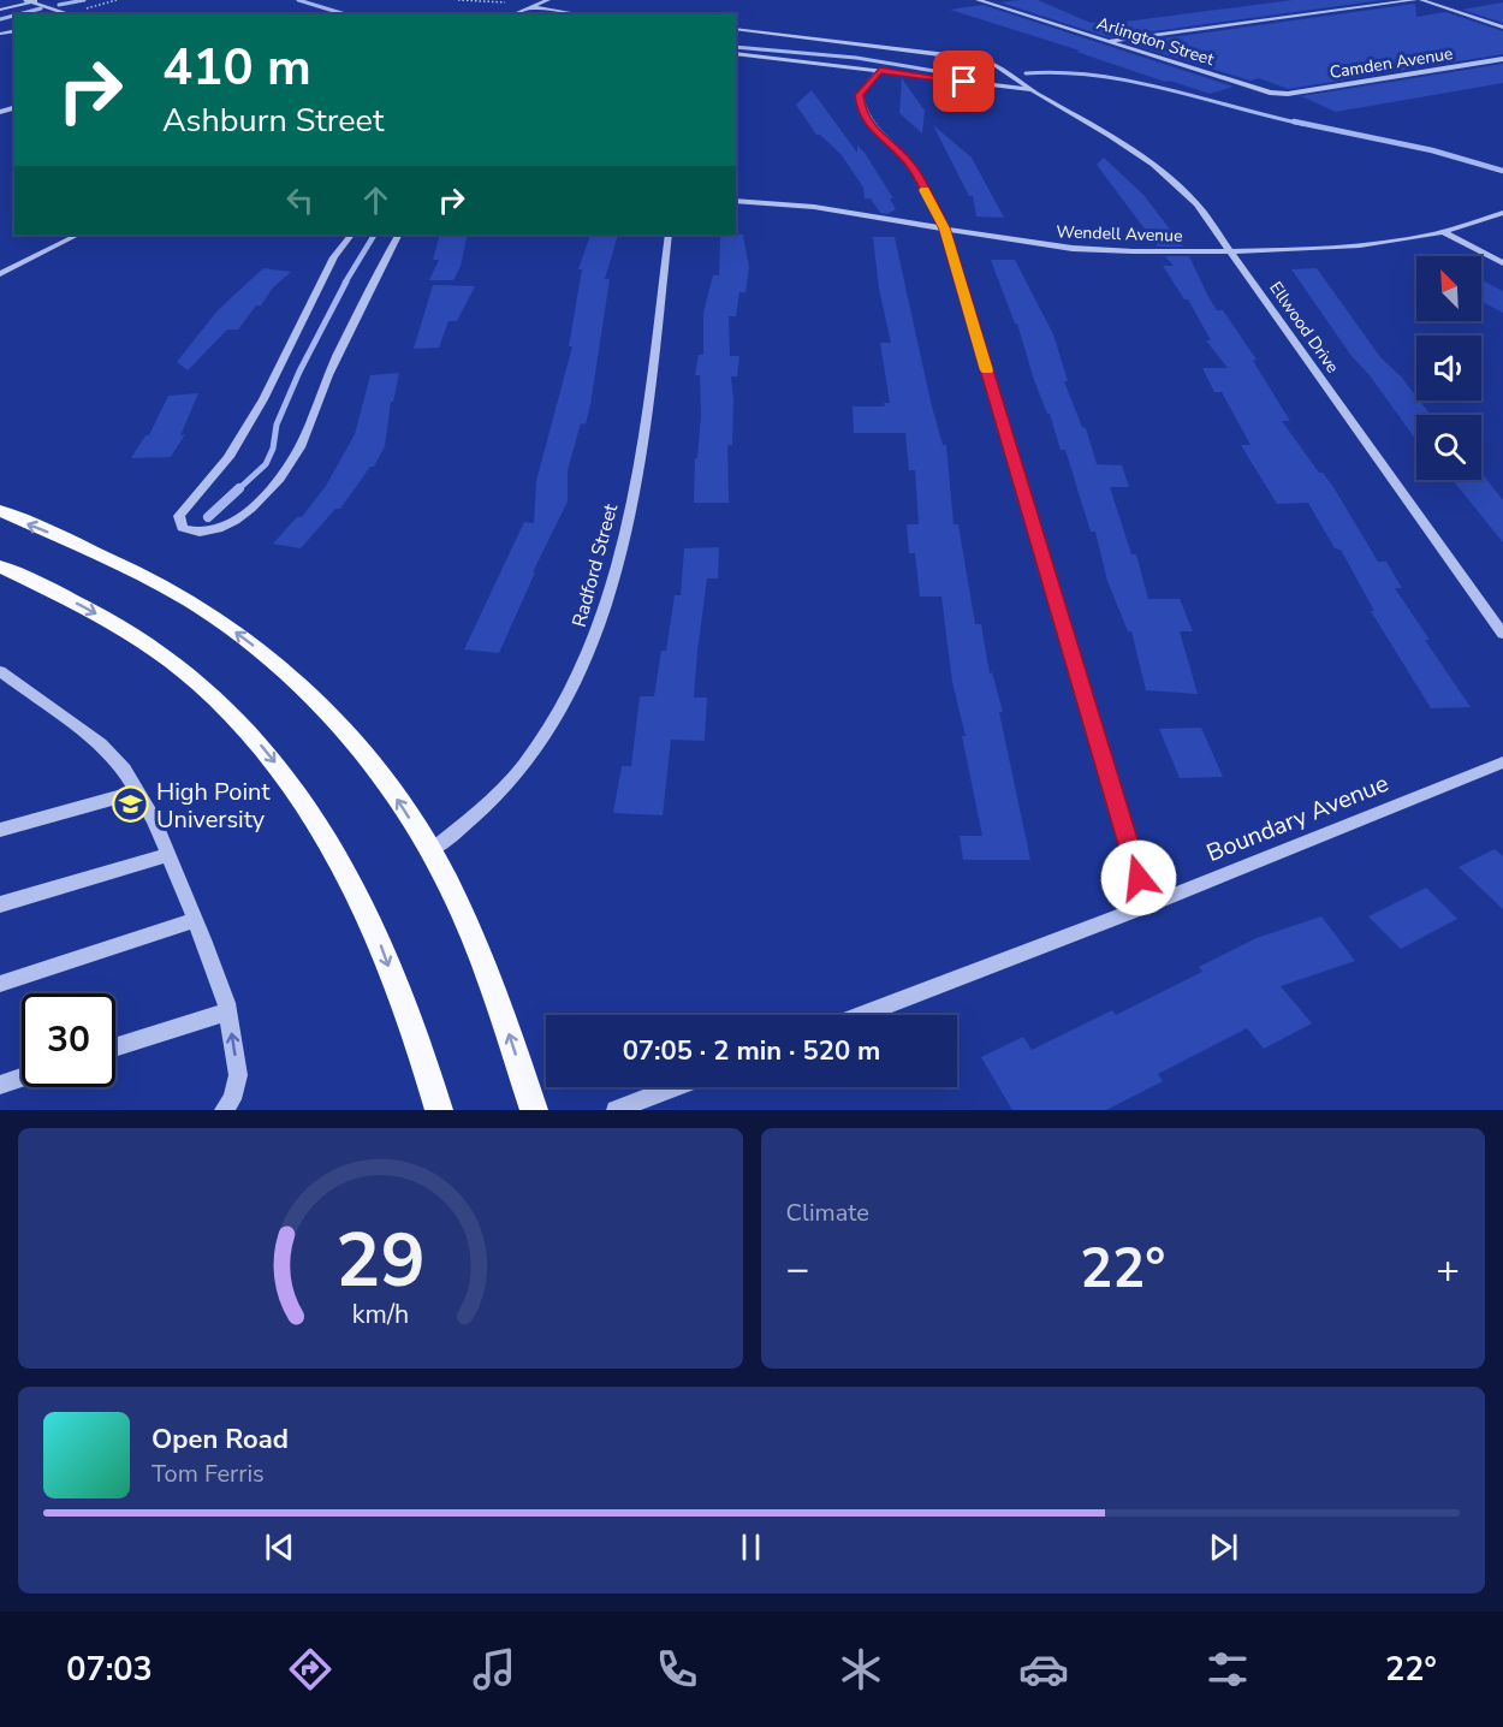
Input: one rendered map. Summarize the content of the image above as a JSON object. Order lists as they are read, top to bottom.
{
  "streets": {
    "street": [
      "Arlington Street",
      "Camden Avenue",
      "Wendell Avenue",
      "Ellwood Drive",
      "Radford Street",
      "Boundary Avenue"
    ]
  },
  "crossings": [
    ["Arlington Street", "Camden Avenue"],
    ["Wendell Avenue", "Ellwood Drive"]
  ],
  "places": {
    "school or university": ["High Point University"]
  },
  "north": "top left",
  "page": {
    "turn": ["410 m", "Ashburn Street"],
    "limit": "30",
    "trip": "07:05 · 2 min · 520 m",
    "tile": "Climate",
    "heat": ["−", "22°", "+"],
    "song": ["Open Road", "Tom Ferris"],
    "tabs": ["07:03", "22°"],
    "gauge": ["29", "km/h"]
  }
}
